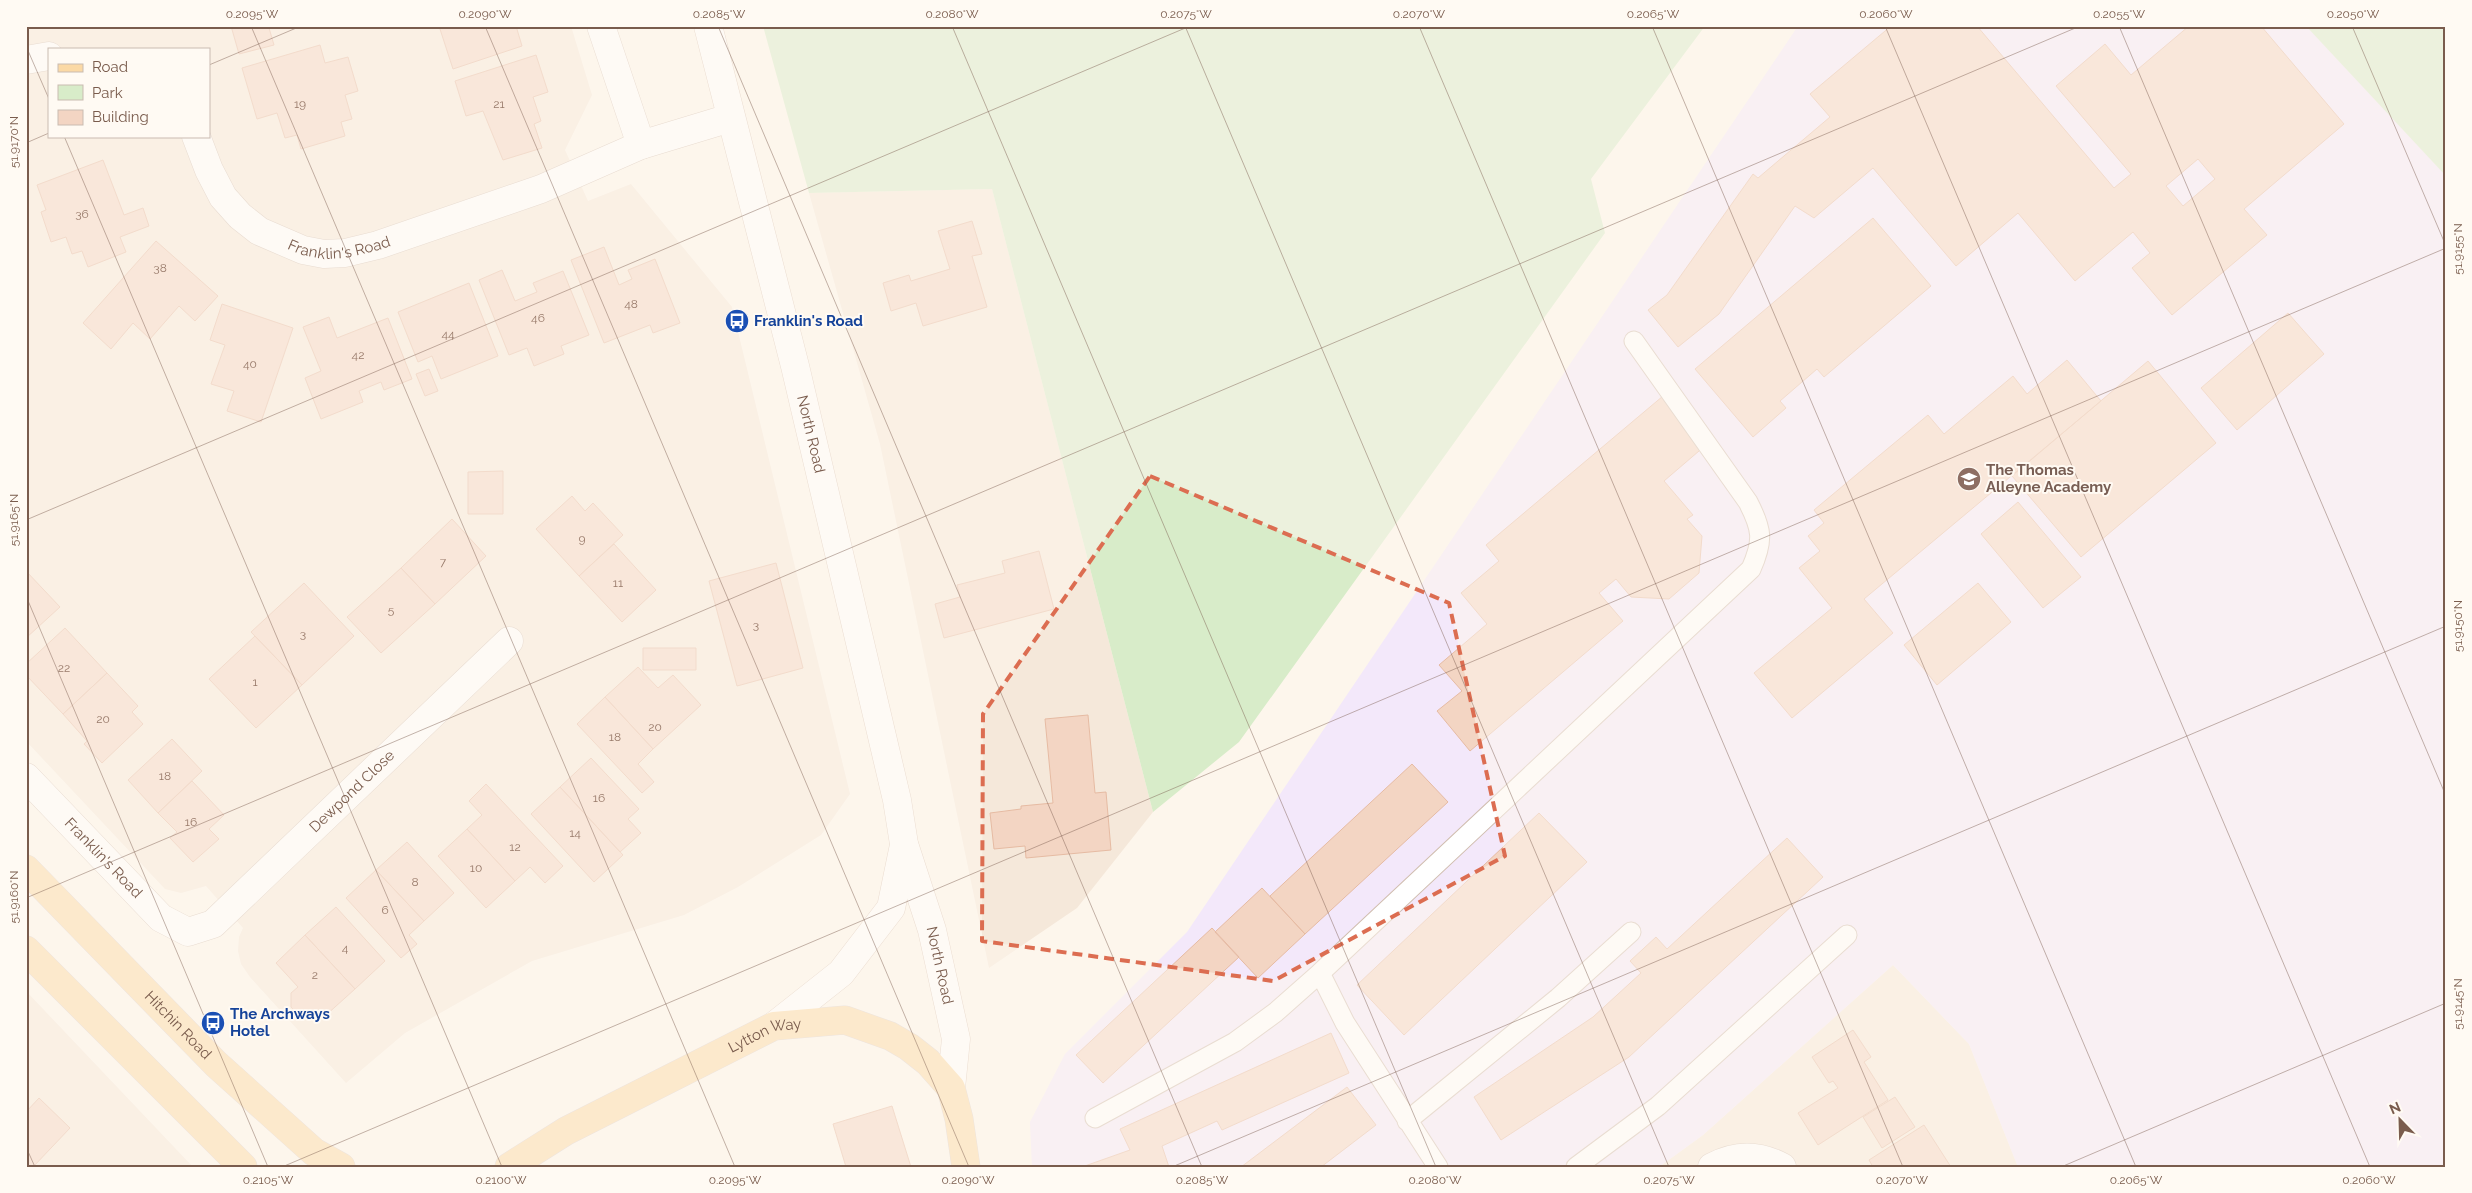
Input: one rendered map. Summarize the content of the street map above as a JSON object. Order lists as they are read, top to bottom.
{
  "streets": {
    "main road": ["Hitchin Road", "Lytton Way"],
    "street": ["Franklin's Road", "North Road", "Dewpond Close"]
  },
  "crossings": [
    ["Franklin's Road", "North Road"],
    ["Franklin's Road", "Dewpond Close"],
    ["North Road", "Lytton Way"]
  ],
  "places": {
    "bus stop": ["Franklin's Road", "The Archways Hotel"],
    "school or university": ["The Thomas Alleyne Academy"]
  },
  "house_numbers": [
    "19",
    "21",
    "36",
    "38",
    "48",
    "46",
    "44",
    "42",
    "40",
    "9",
    "7",
    "11",
    "5",
    "3",
    "3",
    "22",
    "1",
    "20",
    "20",
    "18",
    "18",
    "16",
    "16",
    "14",
    "12",
    "10",
    "8",
    "6",
    "4",
    "2"
  ],
  "legend": ["Road", "Park", "Building"],
  "north": "top left",
  "coordinates": [
    "0.2095°W",
    "0.2090°W",
    "0.2085°W",
    "0.2080°W",
    "0.2075°W",
    "0.2070°W",
    "0.2065°W",
    "0.2060°W",
    "0.2055°W",
    "0.2050°W",
    "51.9170°N",
    "51.9155°N",
    "51.9165°N",
    "51.9150°N",
    "51.9160°N",
    "51.9145°N",
    "0.2105°W",
    "0.2100°W"
  ]
}
